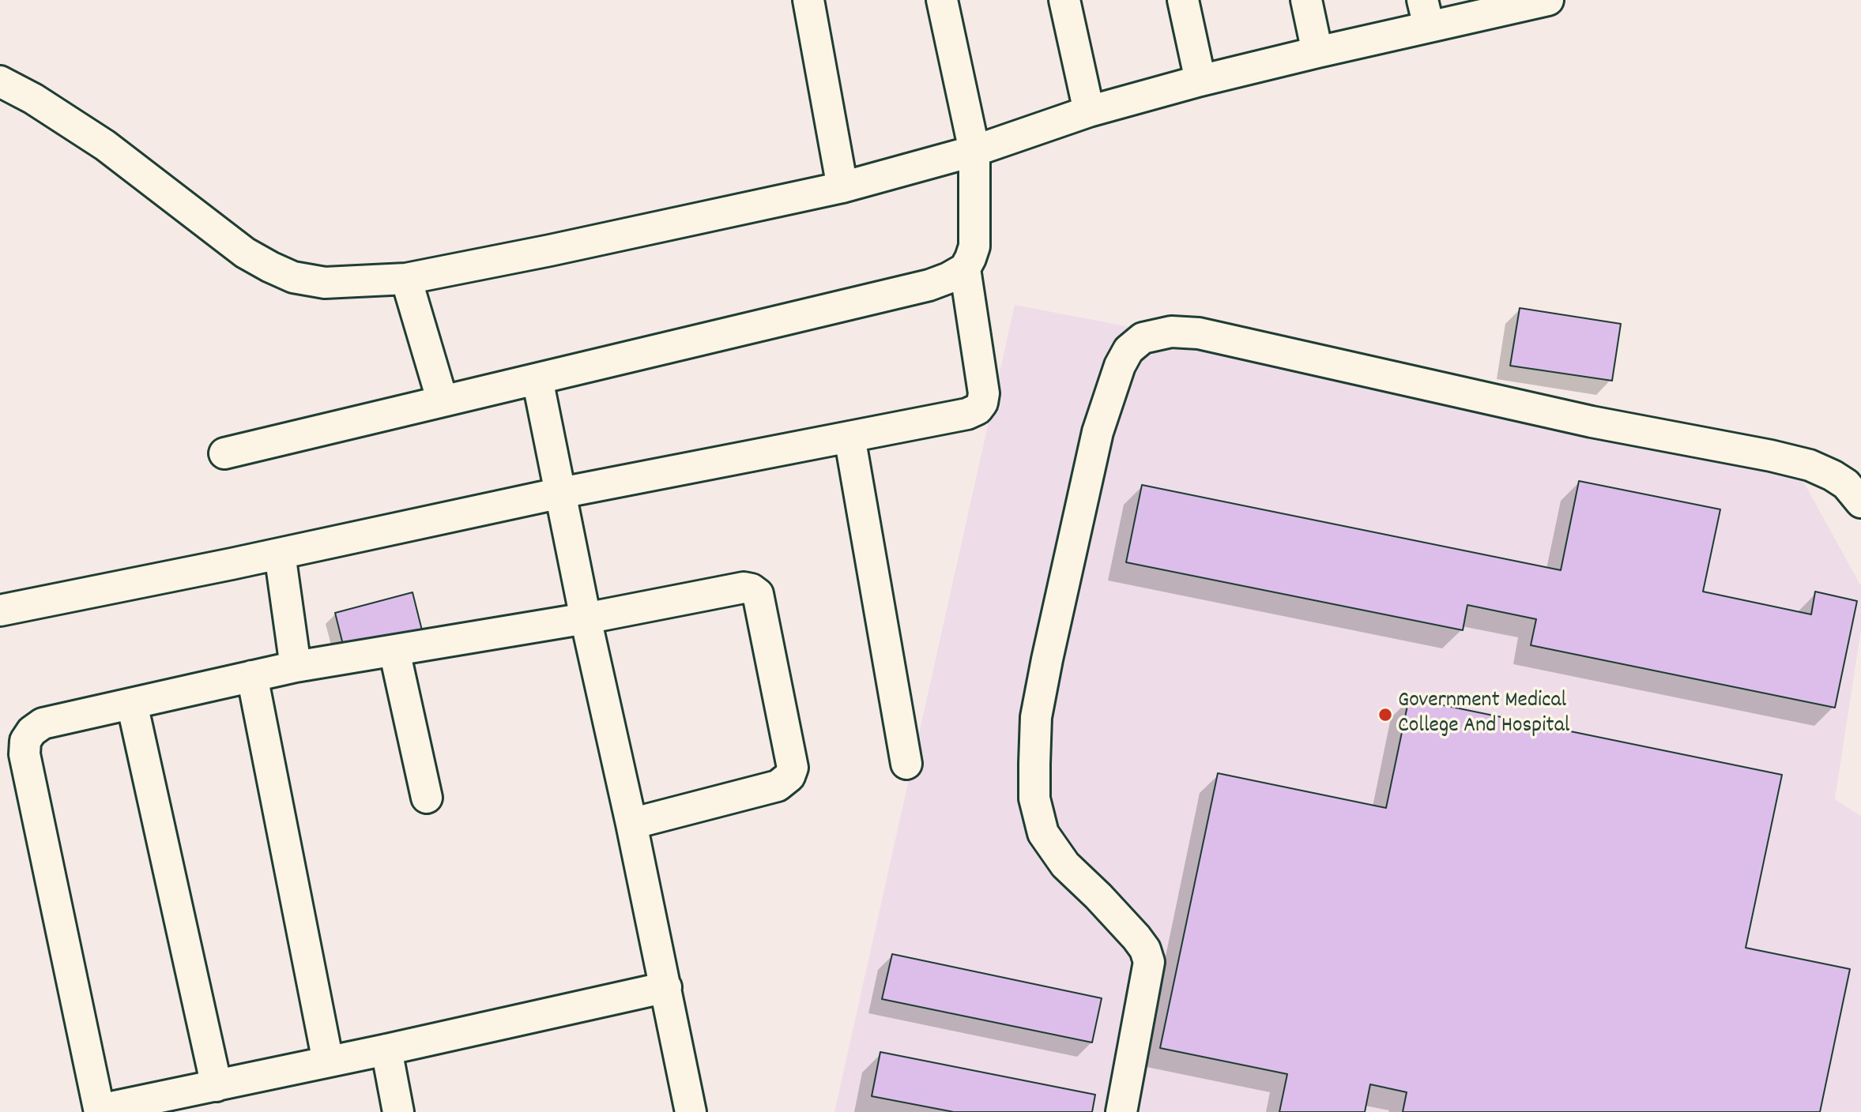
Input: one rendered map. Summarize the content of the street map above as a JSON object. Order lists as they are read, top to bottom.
{
  "places": ["Government Medical College And Hospital"]
}
